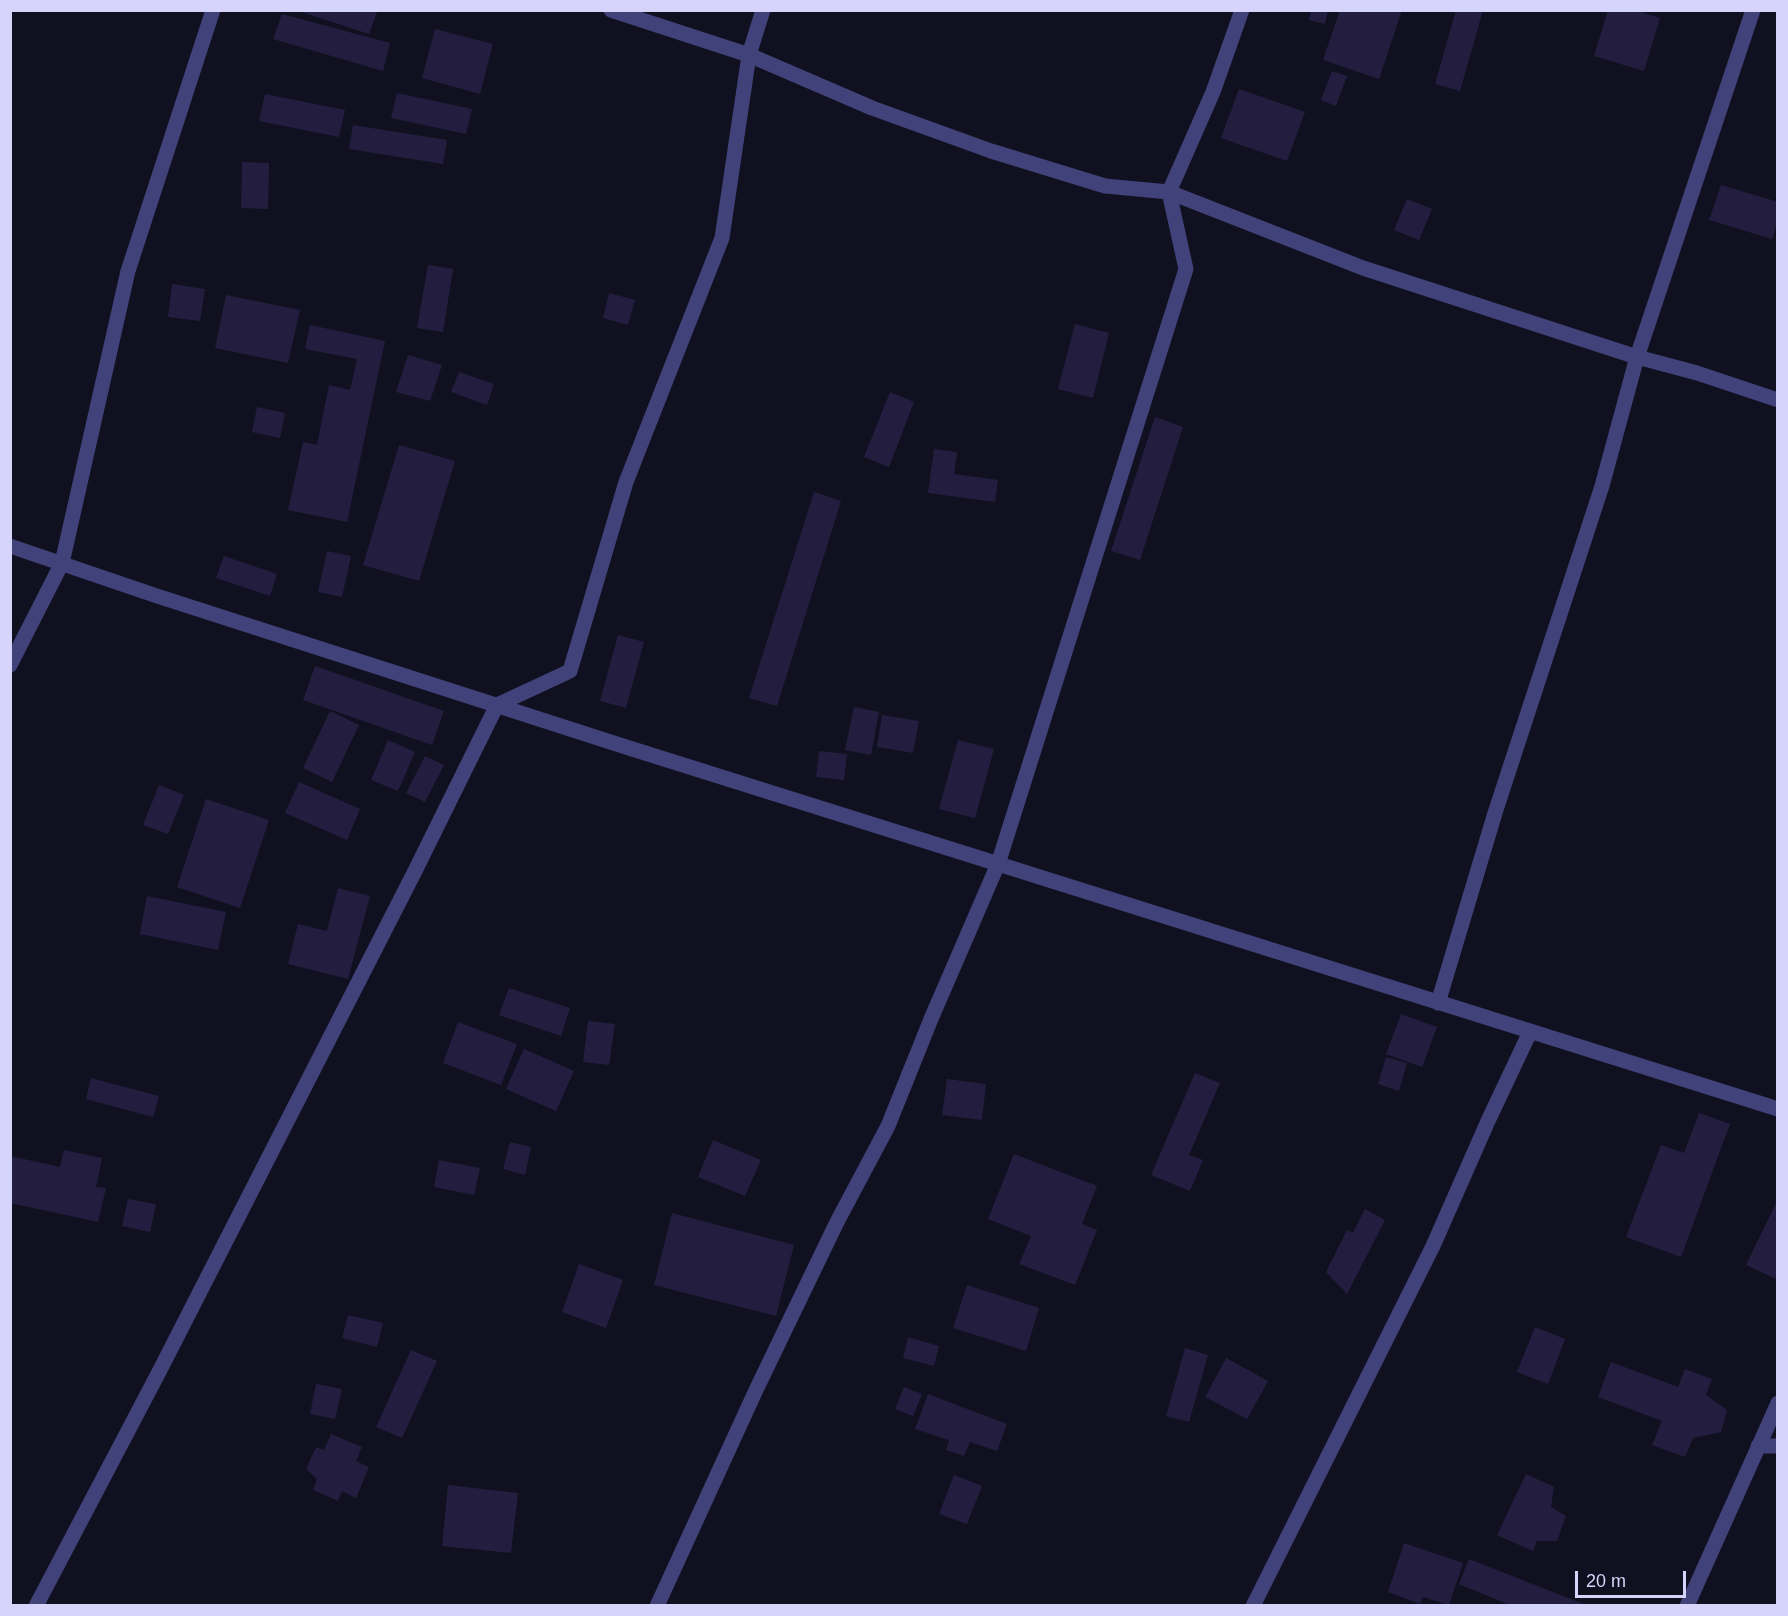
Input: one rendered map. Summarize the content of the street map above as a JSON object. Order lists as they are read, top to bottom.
{
  "scale_bar": "20 m"
}
